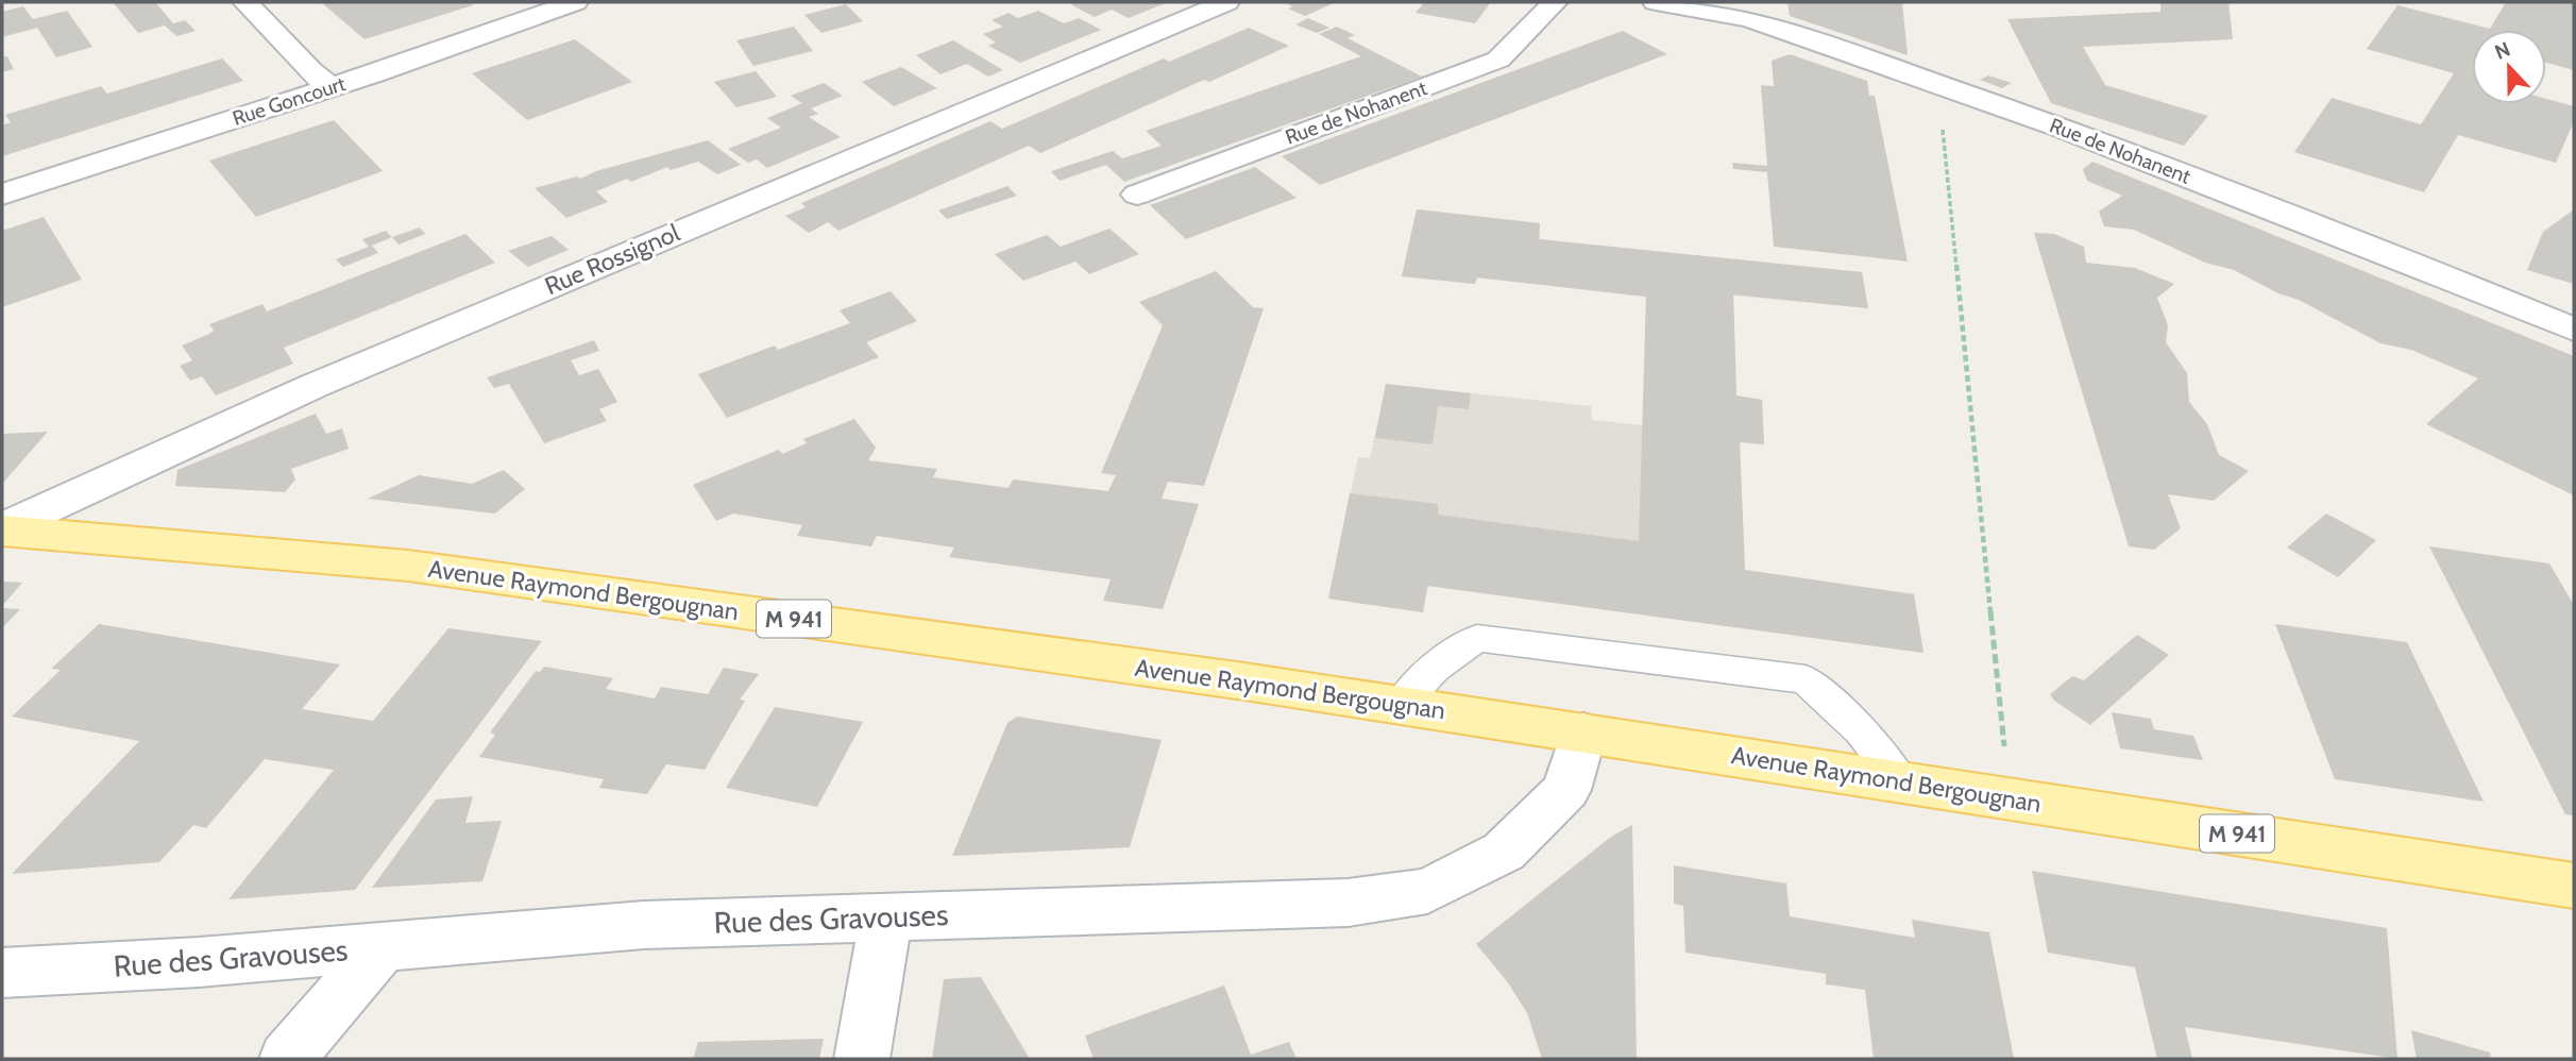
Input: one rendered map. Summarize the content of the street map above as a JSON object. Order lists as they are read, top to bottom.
{
  "streets": {
    "main road": ["Avenue Raymond Bergougnan", "M 941"],
    "street": [
      "Rue Goncourt",
      "Rue de Nohanent",
      "Rue Rossignol",
      "Rue des Gravouses"
    ]
  },
  "crossings": [
    ["Rue Rossignol", "Avenue Raymond Bergougnan"],
    ["Avenue Raymond Bergougnan", "Rue des Gravouses"]
  ],
  "north": "top"
}
